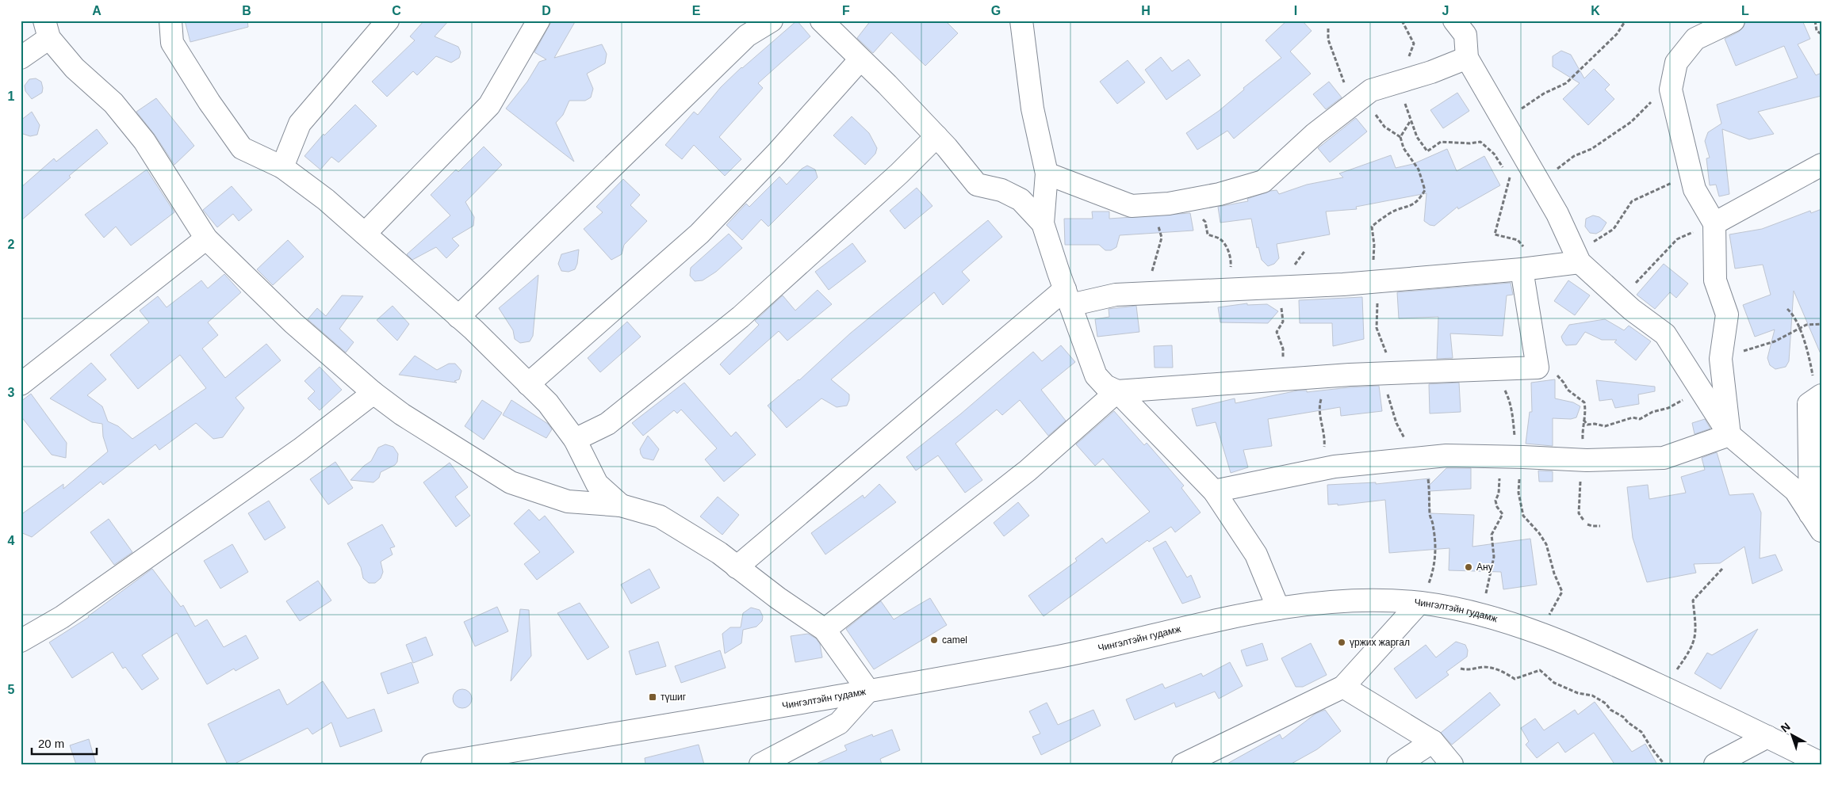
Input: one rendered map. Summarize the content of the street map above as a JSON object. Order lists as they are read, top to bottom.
{
  "streets": {
    "street": ["Чингэлтэйн гудамж"]
  },
  "places": {
    "other": ["Ану", "camel", "үржих жаргал"],
    "transit": ["түшиг"]
  },
  "scale_bar": "20 m",
  "north": "top left",
  "grid": {
    "columns": [
      "A",
      "B",
      "C",
      "D",
      "E",
      "F",
      "G",
      "H",
      "I",
      "J",
      "K",
      "L"
    ],
    "rows": [
      "1",
      "2",
      "3",
      "4",
      "5"
    ]
  }
}
